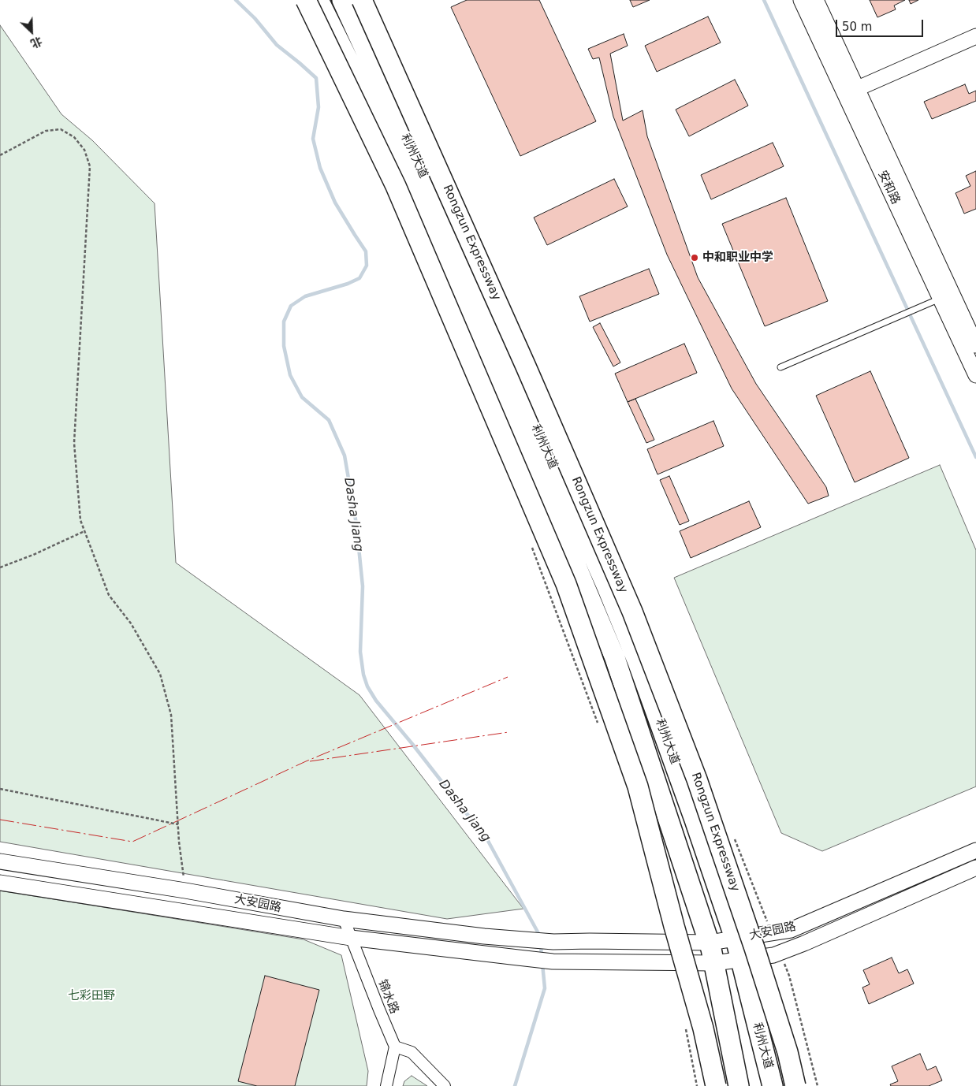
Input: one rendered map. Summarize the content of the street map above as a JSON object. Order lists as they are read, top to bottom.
{
  "streets": {
    "highway": ["利州大道", "Rongzun Expressway"],
    "street": ["安和路", "大安园路", "锦水路"]
  },
  "crossings": [
    ["利州大道", "大安园路"],
    ["大安园路", "锦水路"]
  ],
  "water": ["Dasha Jiang"],
  "parks": ["七彩田野"],
  "places": ["中和职业中学"],
  "scale_bar": "50 m",
  "north": "bottom right"
}
